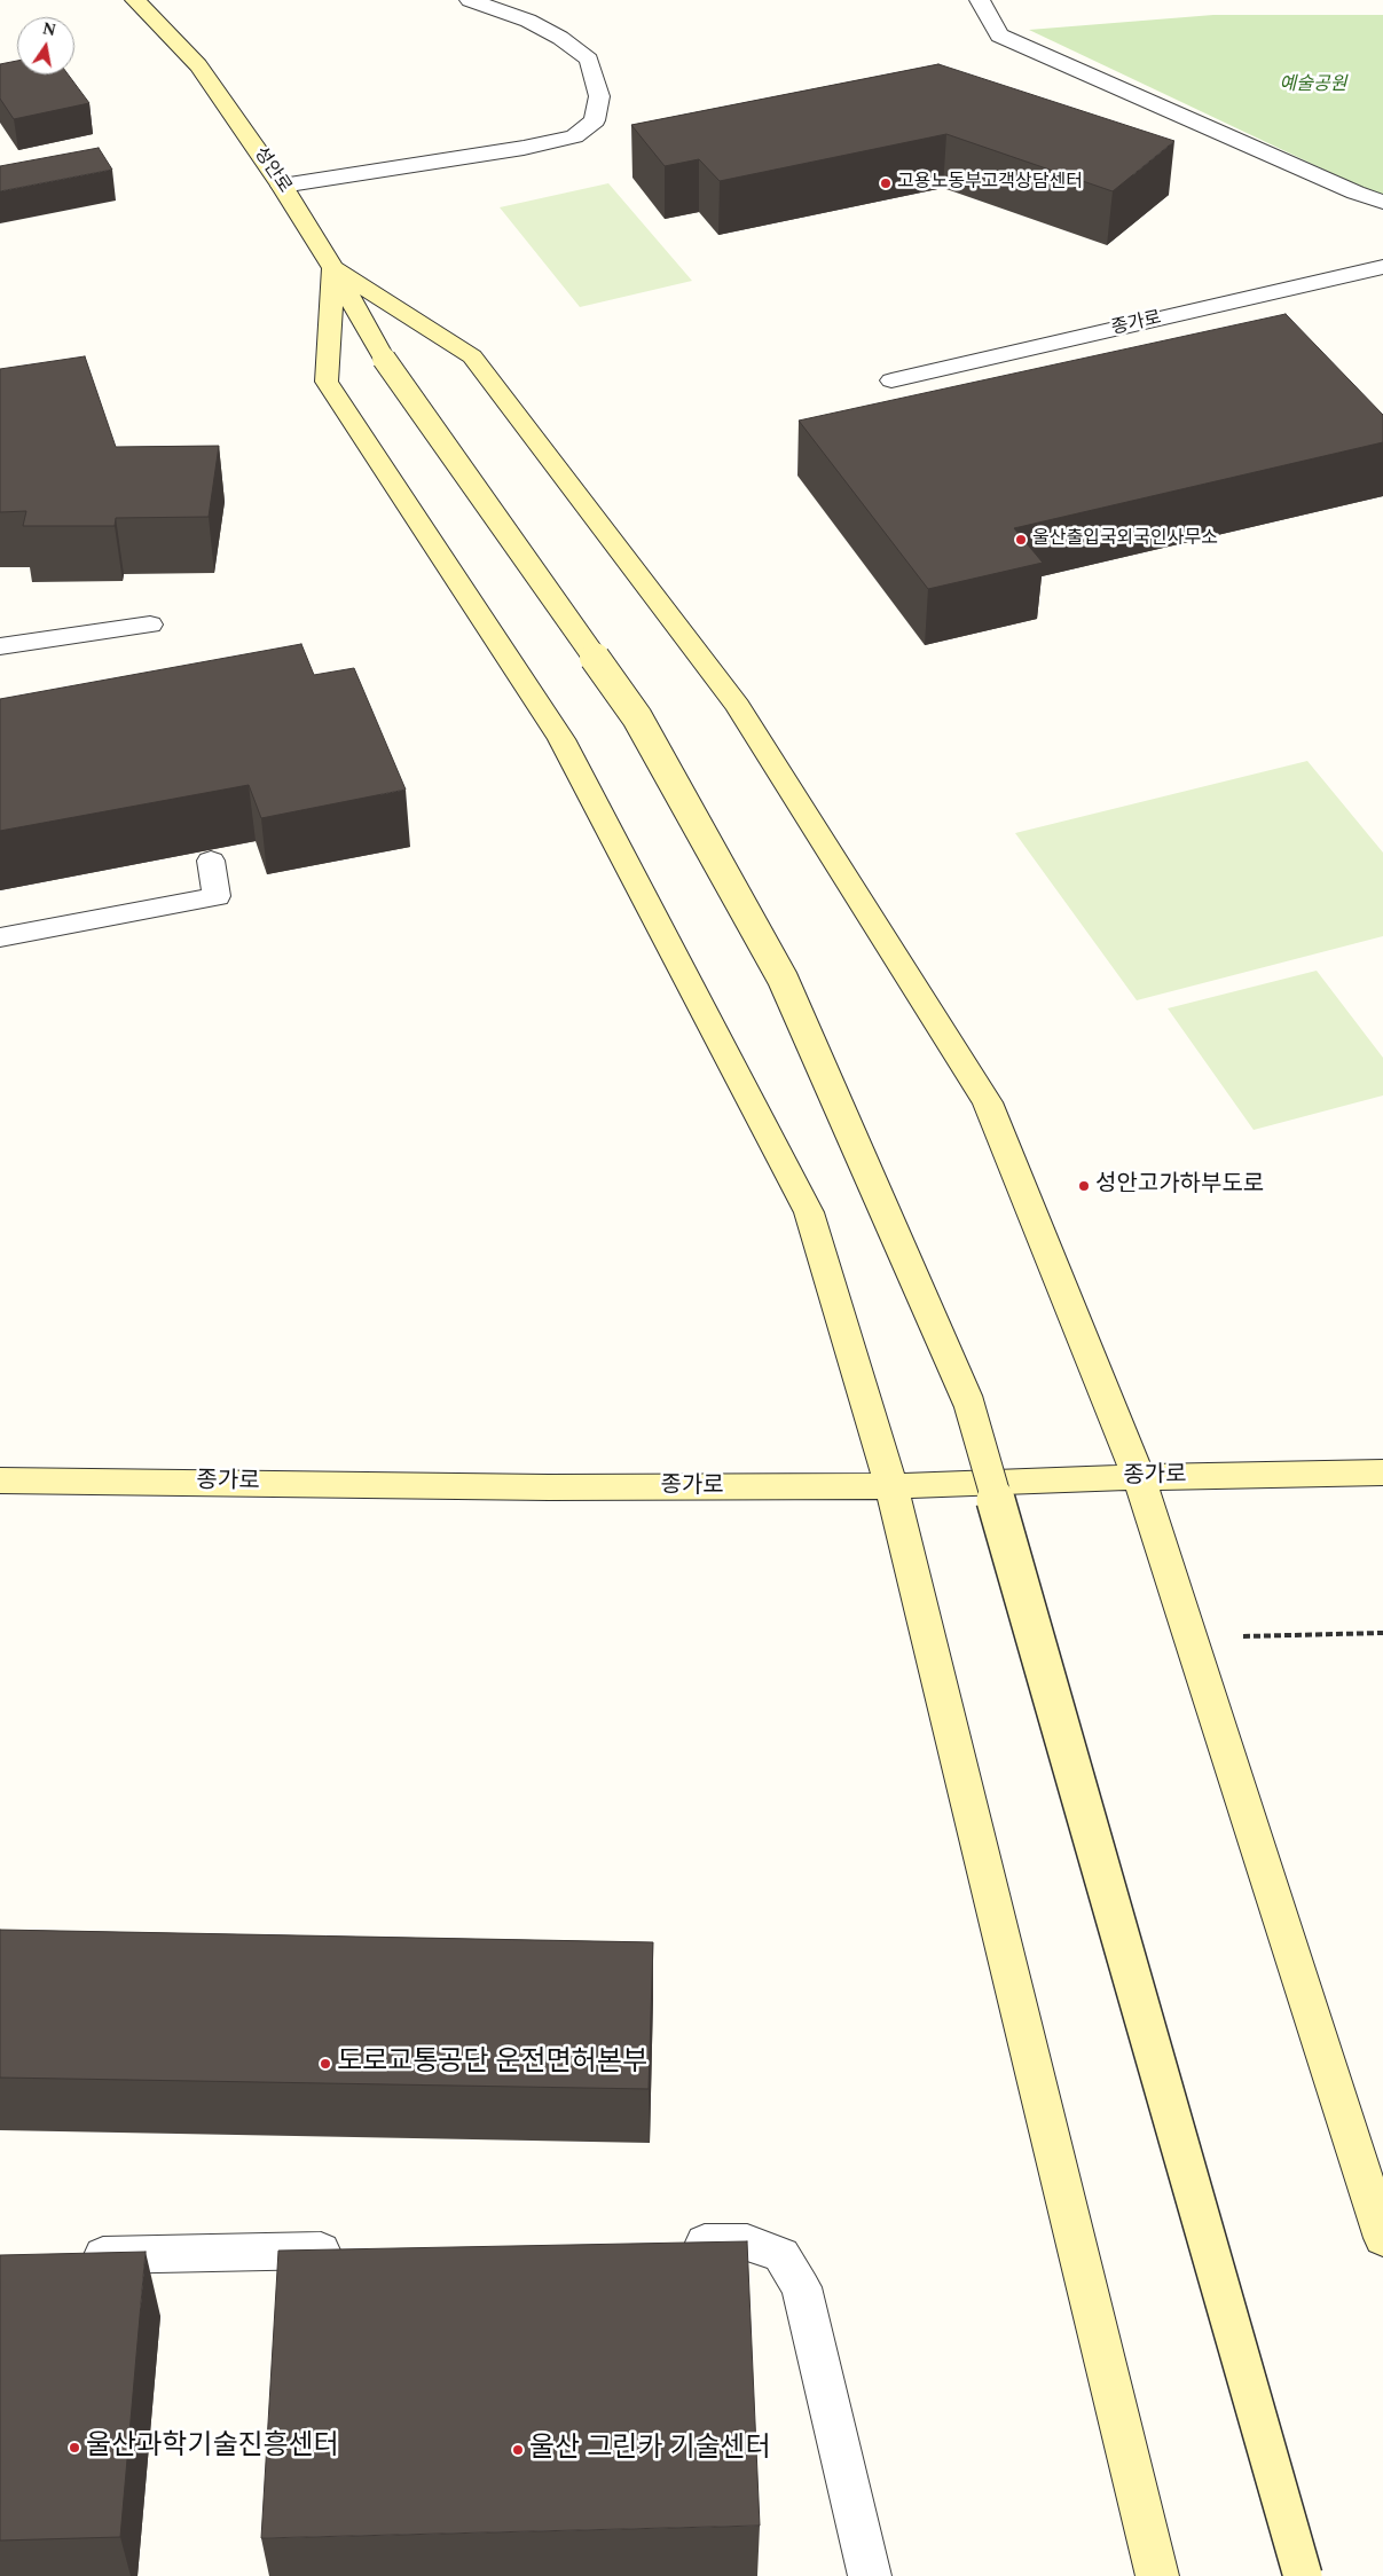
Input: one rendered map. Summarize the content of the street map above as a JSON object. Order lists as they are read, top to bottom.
{
  "streets": {
    "street": ["성안로", "종가로"]
  },
  "parks": ["예술공원"],
  "places": [
    "고용노동부고객상담센터",
    "울산출입국외국인사무소",
    "성안고가하부도로",
    "도로교통공단 운전면허본부",
    "울산과학기술진흥센터",
    "울산 그린카 기술센터"
  ],
  "north": "top"
}
